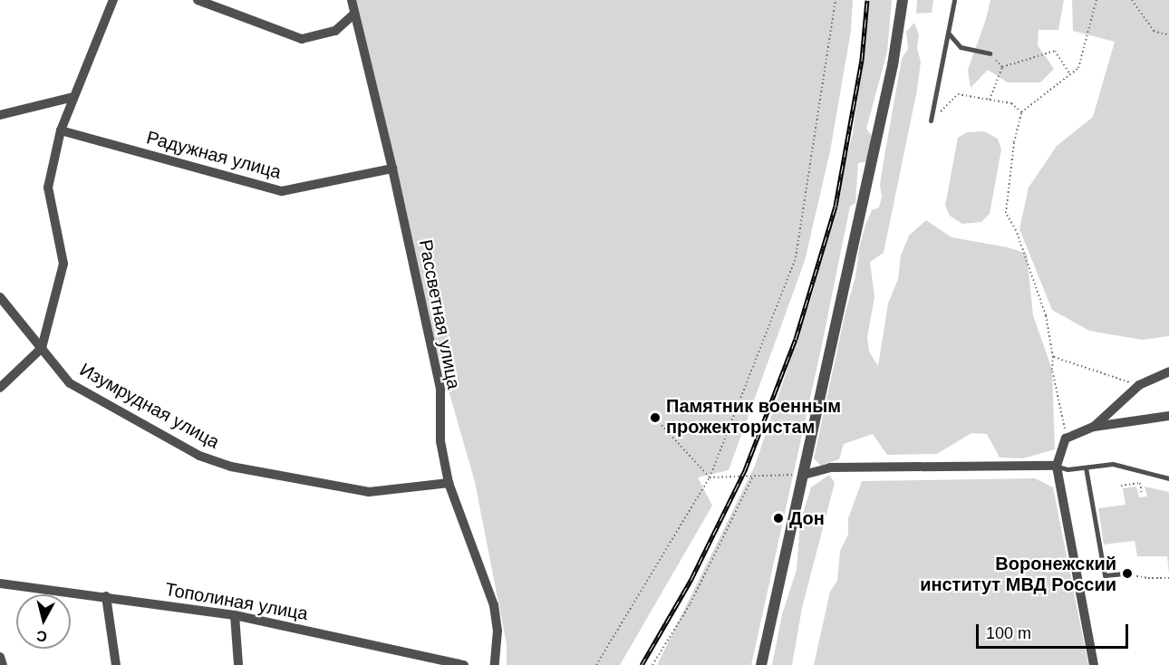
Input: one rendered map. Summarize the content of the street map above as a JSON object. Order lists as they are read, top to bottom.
{
  "streets": {
    "street": [
      "Радужная улица",
      "Рассветная улица",
      "Изумрудная улица",
      "Тополиная улица"
    ]
  },
  "crossings": [
    ["Радужная улица", "Рассветная улица"],
    ["Рассветная улица", "Изумрудная улица"]
  ],
  "places": ["Памятник военным прожектористам", "Дон", "Воронежский институт МВД России"],
  "scale_bar": "100 m",
  "north": "bottom"
}
